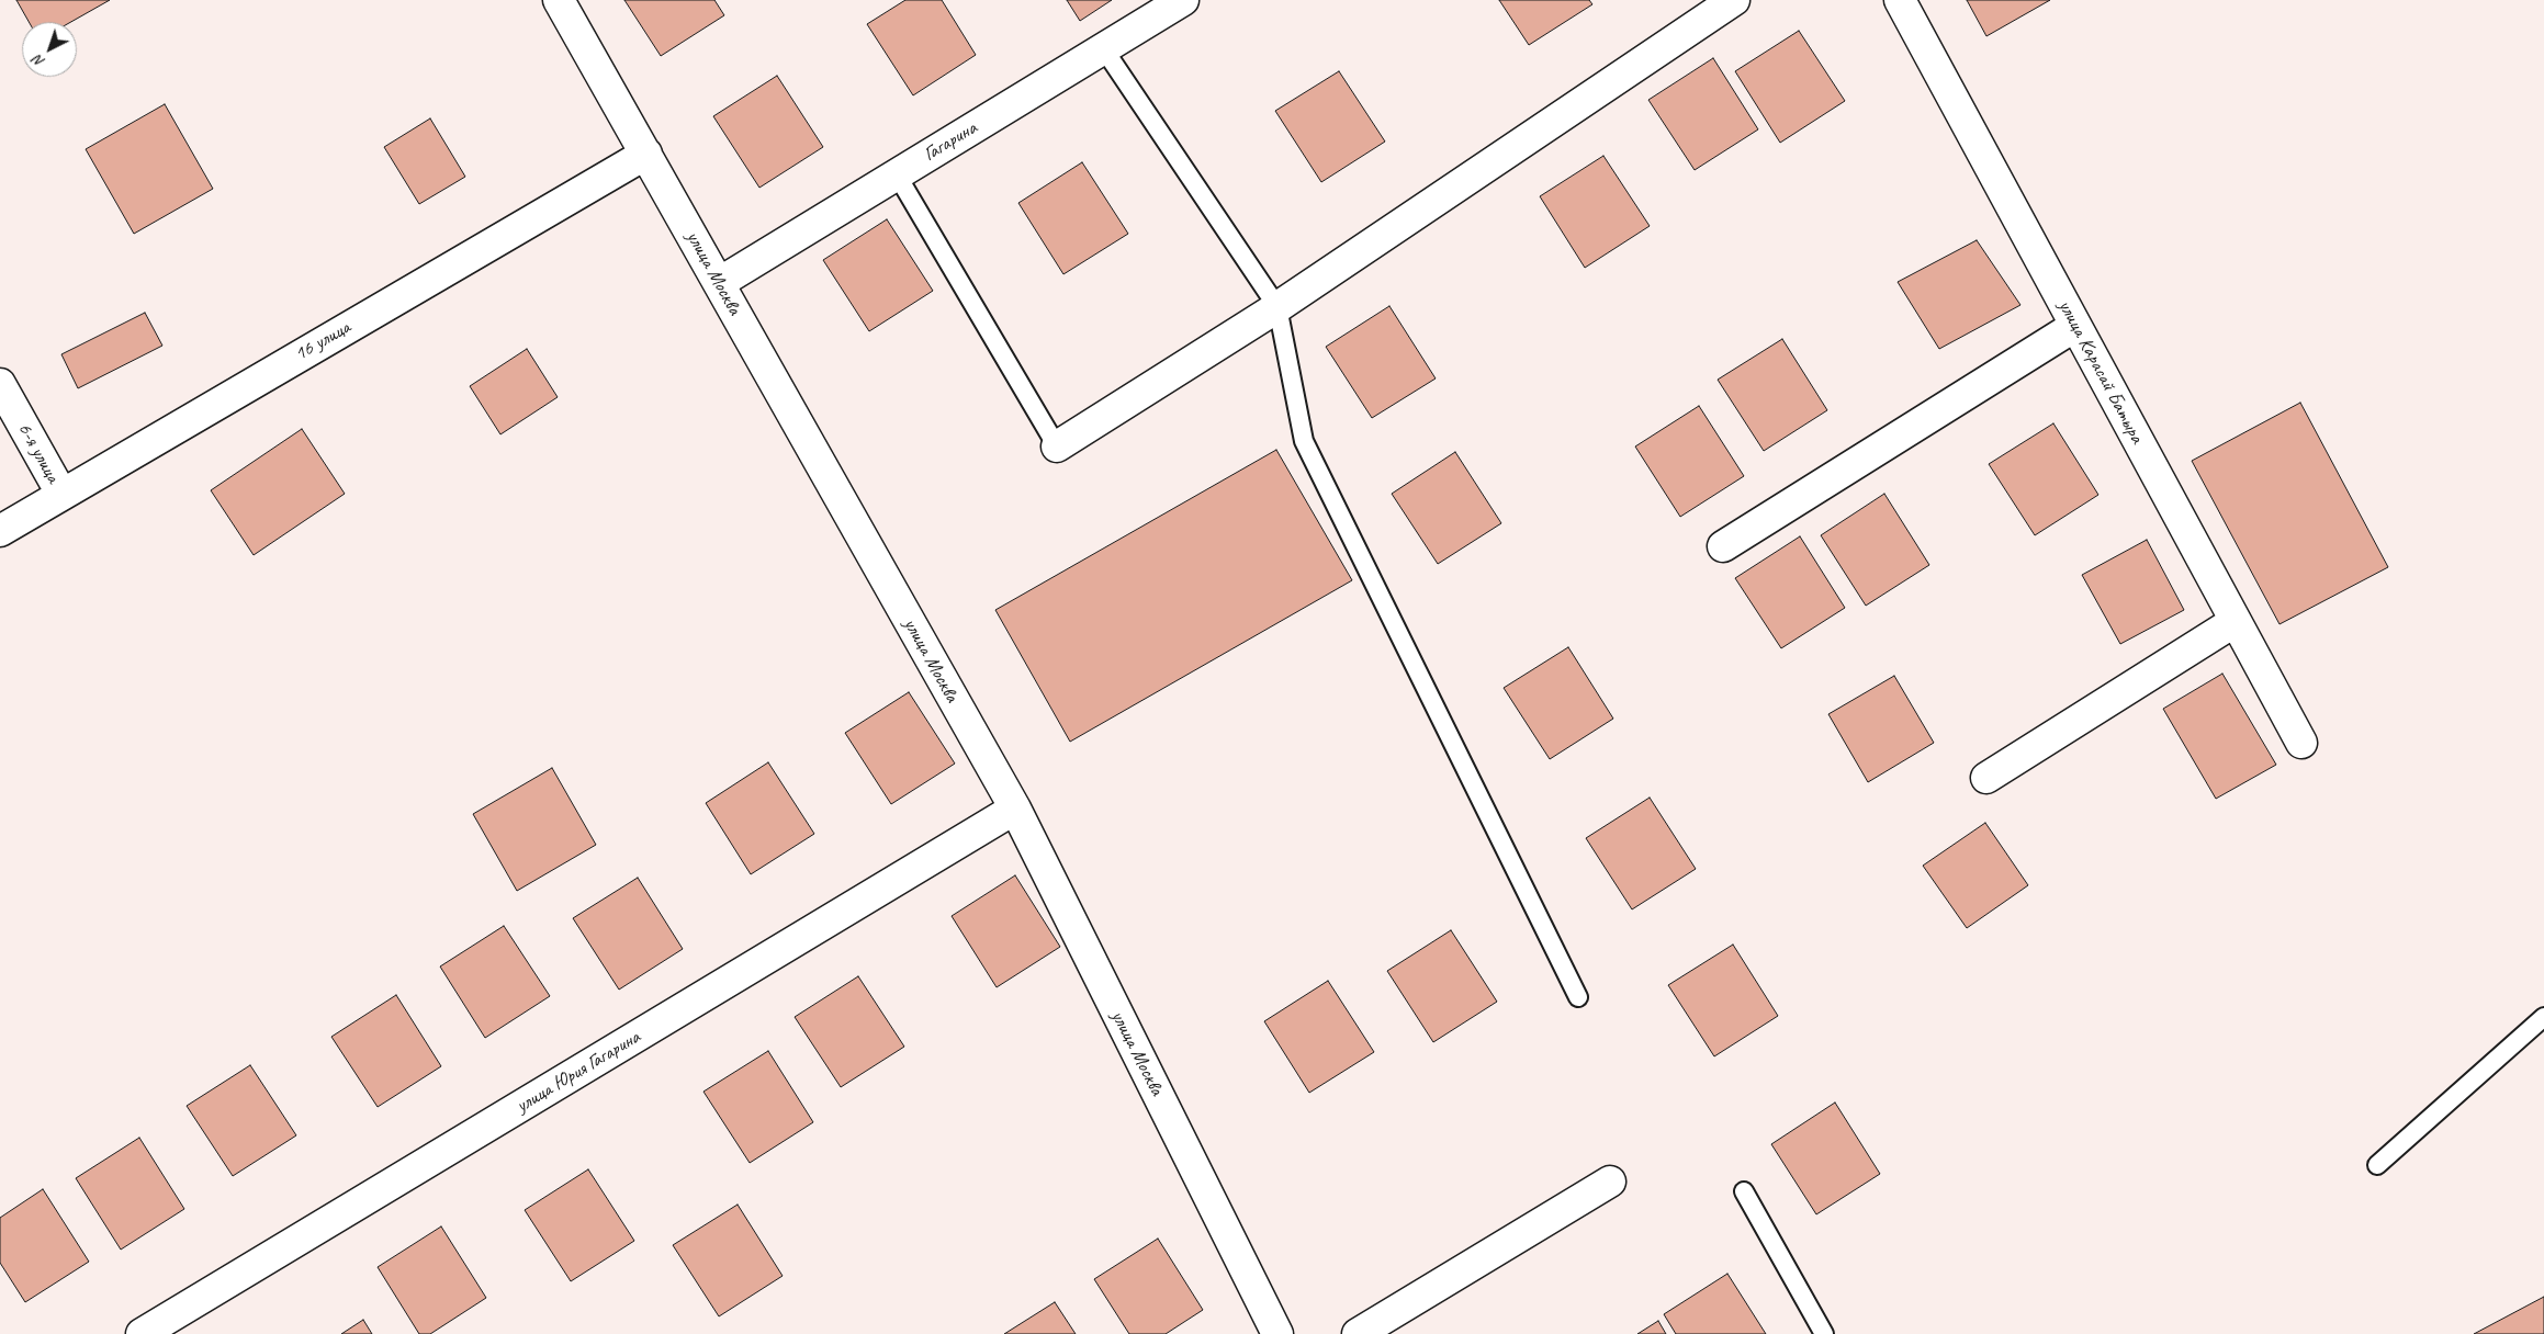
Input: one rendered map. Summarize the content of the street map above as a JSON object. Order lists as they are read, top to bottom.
{
  "streets": {
    "street": [
      "Гагарина",
      "улица Москва",
      "16 улица",
      "улица Карасай Батыра",
      "6-я улица",
      "улица Юрия Гагарина"
    ]
  },
  "crossings": [
    ["Гагарина", "улица Москва"],
    ["улица Москва", "16 улица"],
    ["улица Москва", "улица Юрия Гагарина"],
    ["16 улица", "6-я улица"]
  ],
  "north": "bottom left"
}
